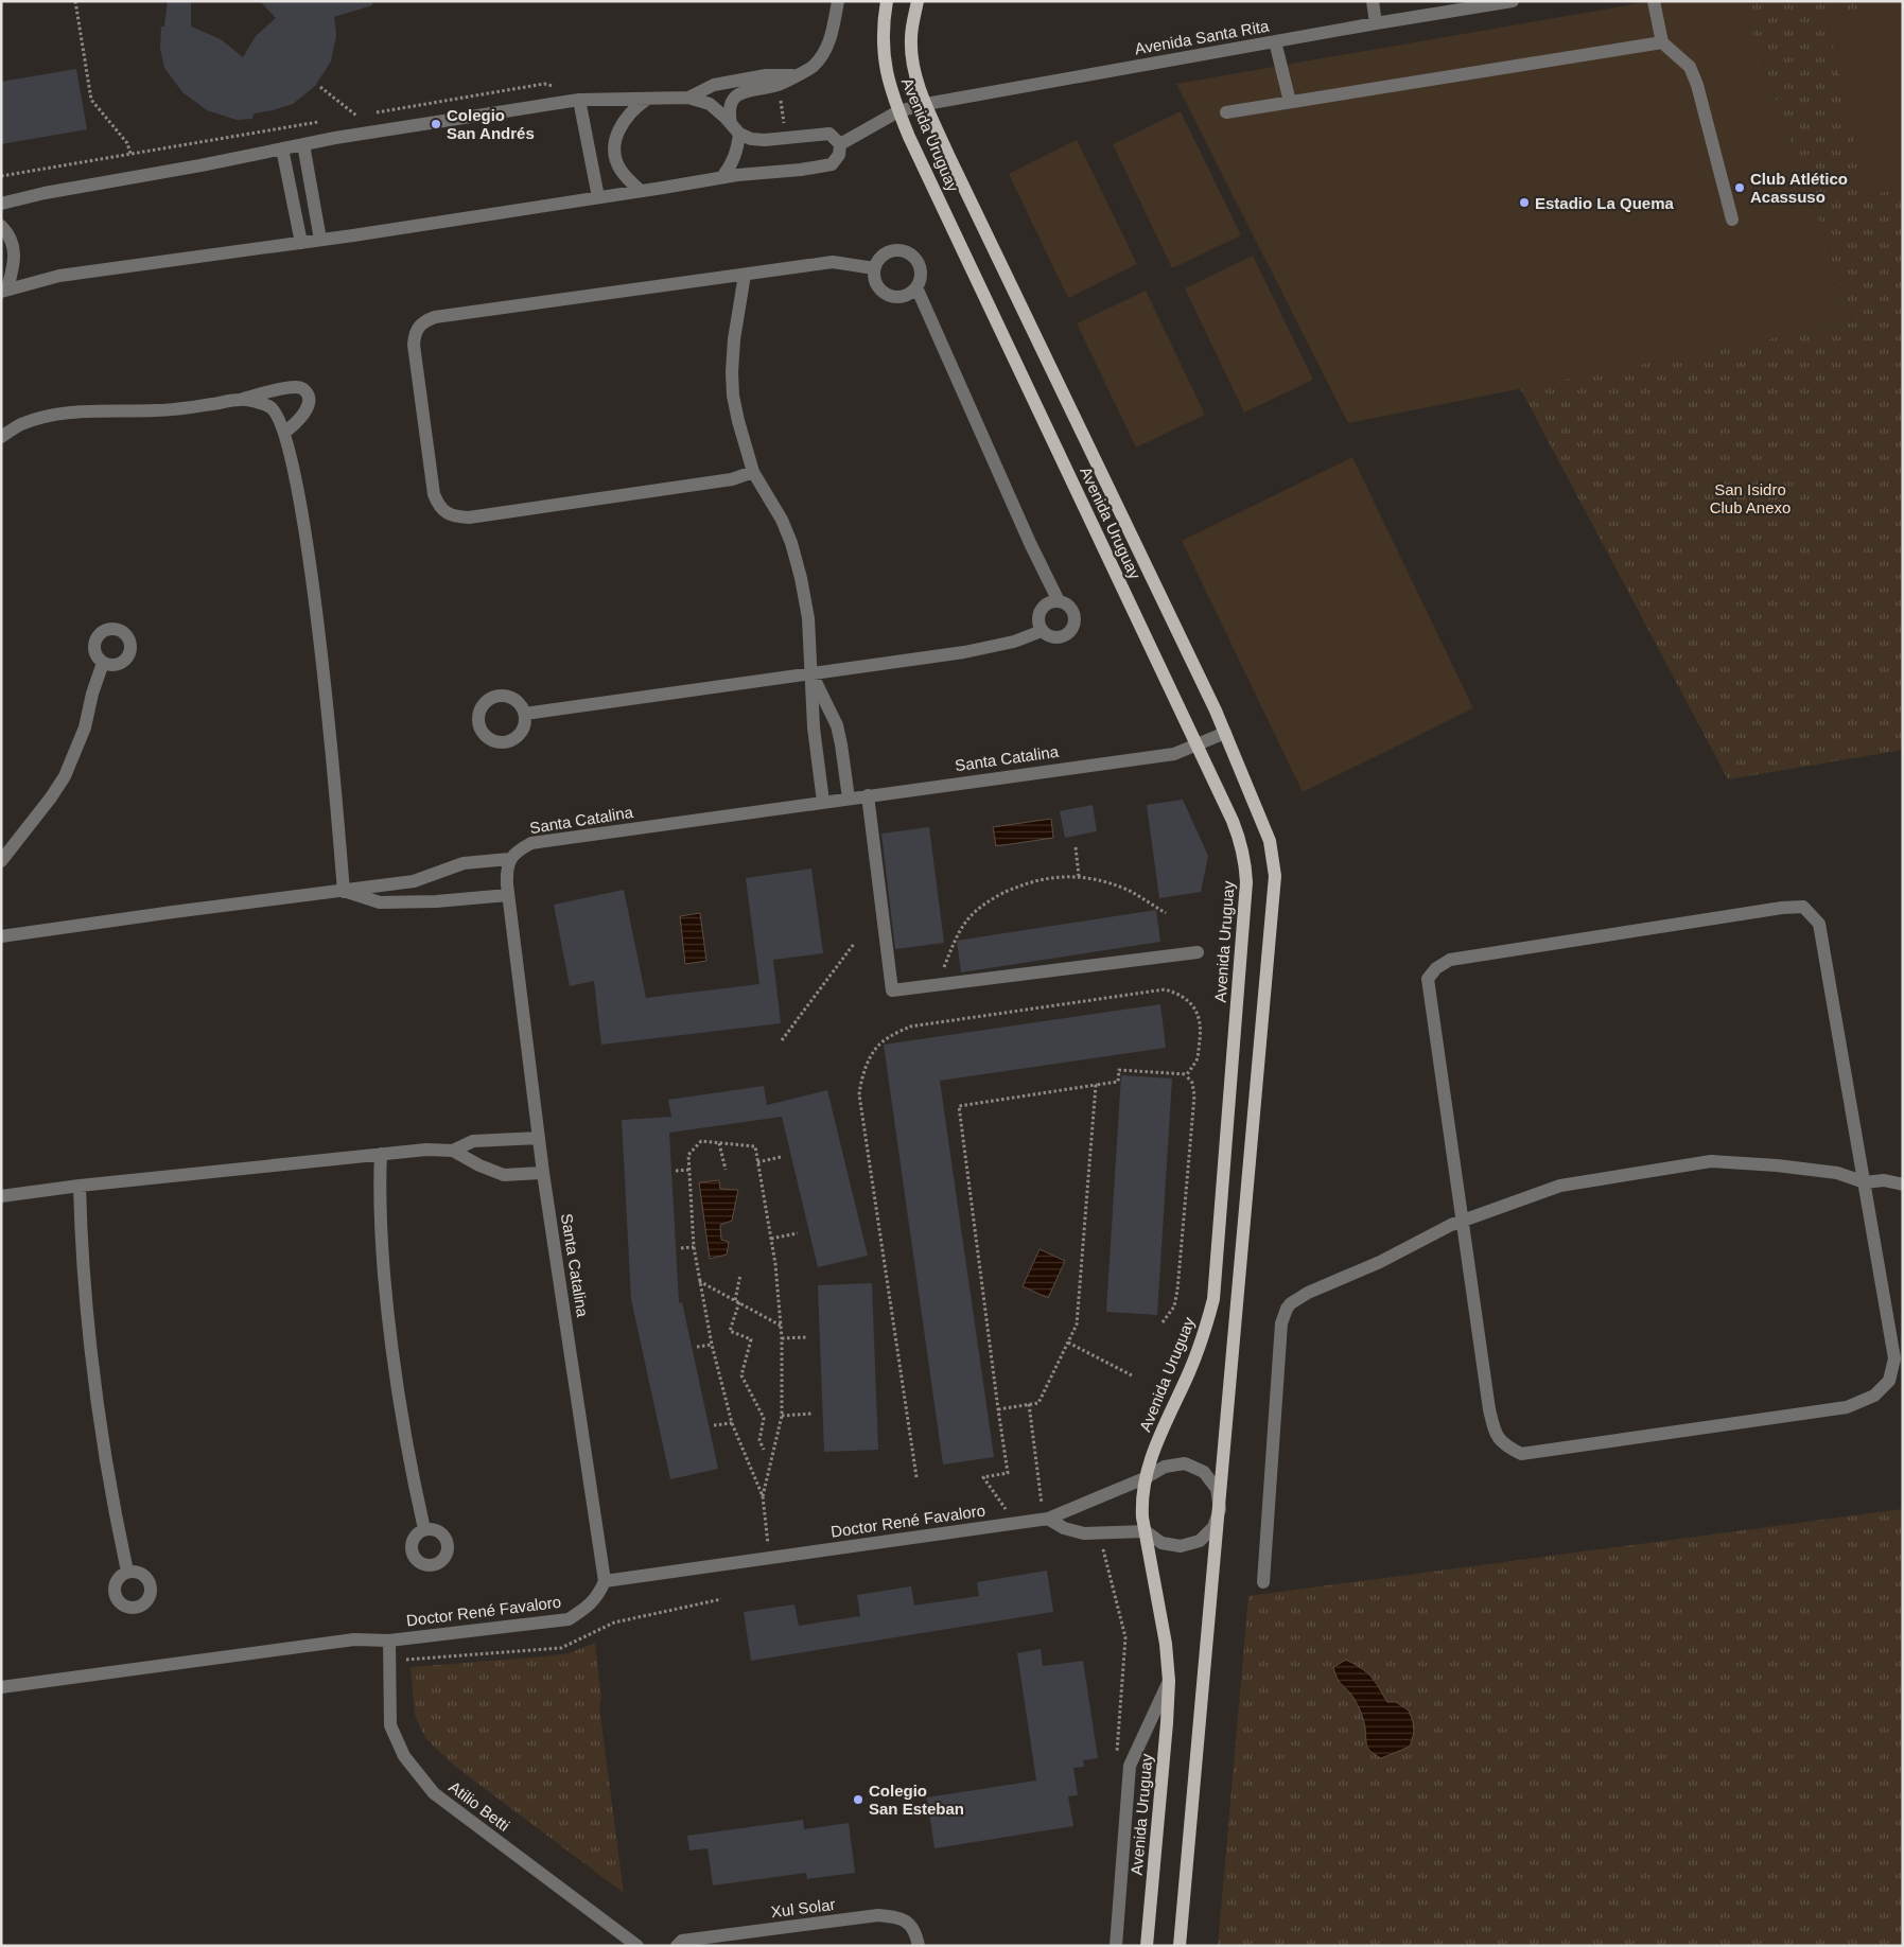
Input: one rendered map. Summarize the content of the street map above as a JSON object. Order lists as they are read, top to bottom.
{
  "streets": {
    "main road": ["Avenida Uruguay"],
    "street": [
      "Avenida Santa Rita",
      "Santa Catalina",
      "Doctor René Favaloro",
      "Atilio Betti",
      "Xul Solar"
    ]
  },
  "crossings": [
    ["Avenida Santa Rita", "Avenida Uruguay"],
    ["Avenida Uruguay", "Santa Catalina"],
    ["Avenida Uruguay", "Doctor René Favaloro"],
    ["Santa Catalina", "Doctor René Favaloro"],
    ["Doctor René Favaloro", "Atilio Betti"]
  ],
  "parks": ["San Isidro Club Anexo"],
  "places": [
    "Colegio San Andrés",
    "Club Atlético Acassuso",
    "Estadio La Quema",
    "Colegio San Esteban"
  ]
}
